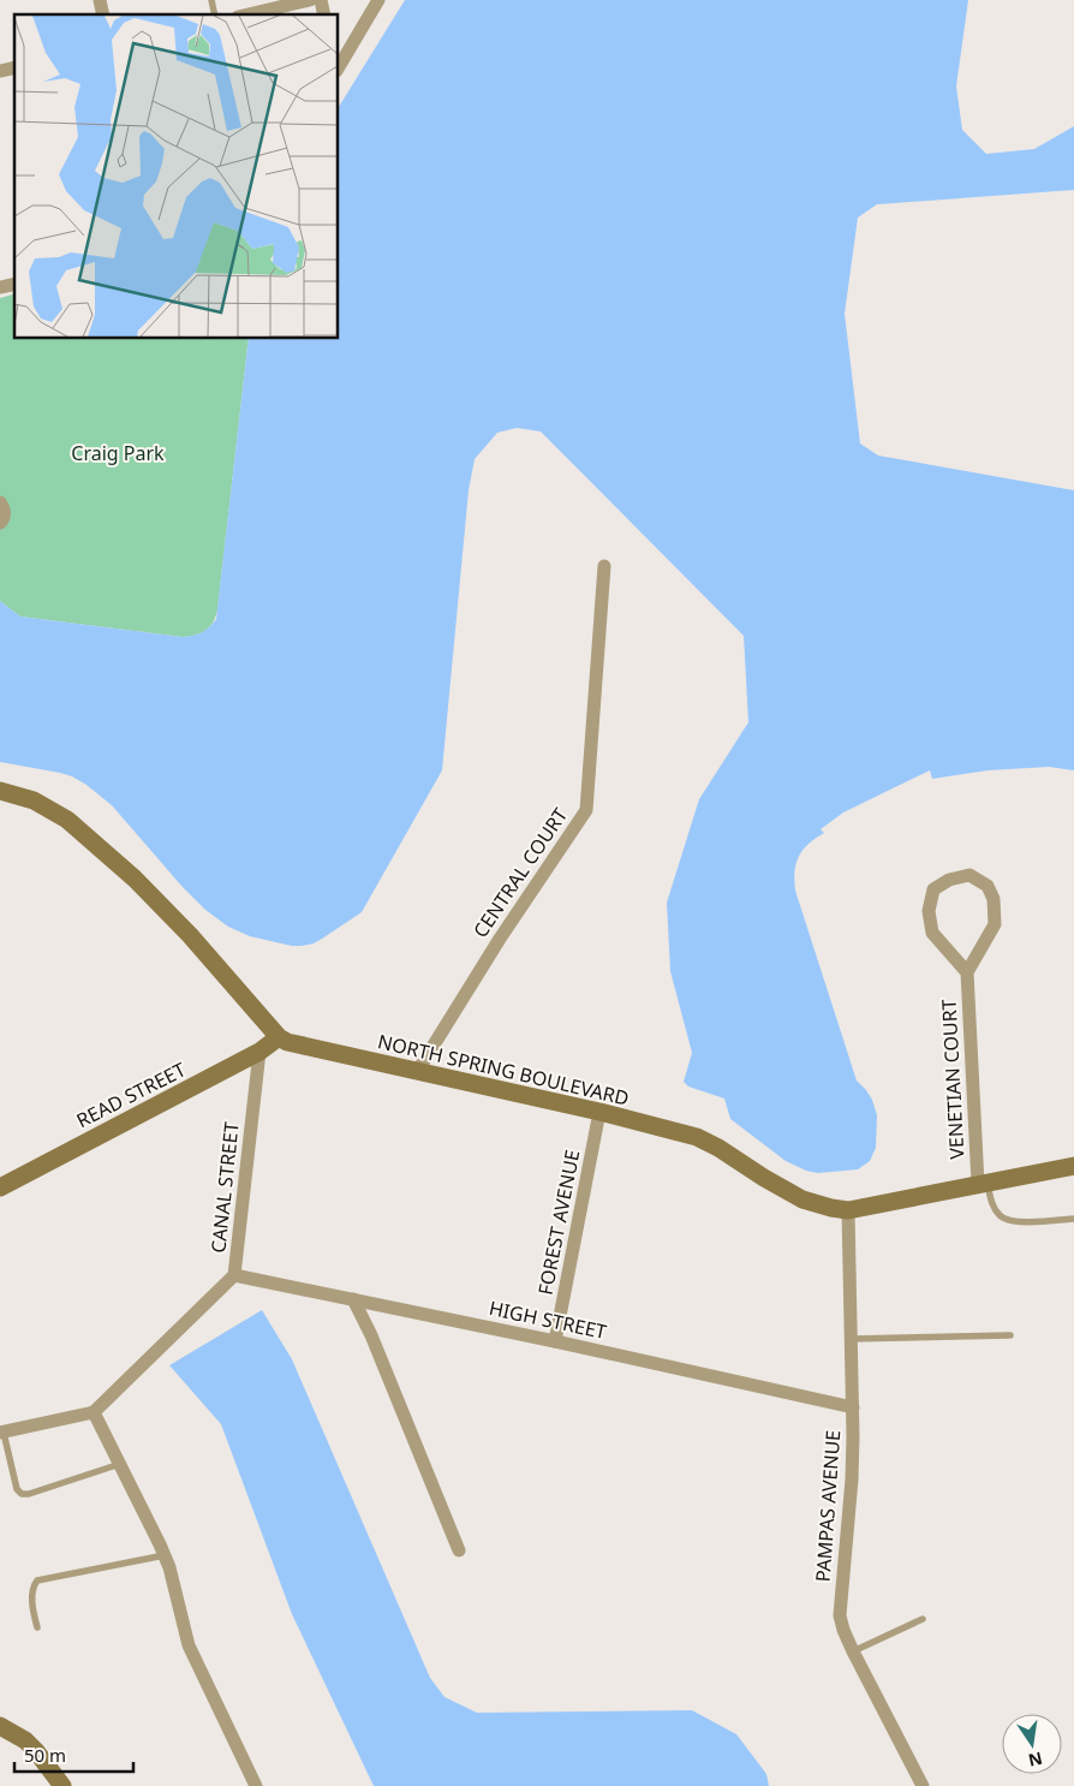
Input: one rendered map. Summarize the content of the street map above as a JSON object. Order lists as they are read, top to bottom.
{
  "streets": {
    "street": [
      "CENTRAL COURT",
      "NORTH SPRING BOULEVARD",
      "VENETIAN COURT",
      "READ STREET",
      "CANAL STREET",
      "FOREST AVENUE",
      "HIGH STREET",
      "PAMPAS AVENUE"
    ]
  },
  "crossings": [
    ["CENTRAL COURT", "NORTH SPRING BOULEVARD"],
    ["NORTH SPRING BOULEVARD", "VENETIAN COURT"],
    ["NORTH SPRING BOULEVARD", "READ STREET"],
    ["NORTH SPRING BOULEVARD", "FOREST AVENUE"],
    ["NORTH SPRING BOULEVARD", "PAMPAS AVENUE"],
    ["READ STREET", "CANAL STREET"],
    ["CANAL STREET", "HIGH STREET"],
    ["FOREST AVENUE", "HIGH STREET"],
    ["HIGH STREET", "PAMPAS AVENUE"]
  ],
  "parks": ["Craig Park"],
  "scale_bar": "50 m",
  "north": "bottom"
}
